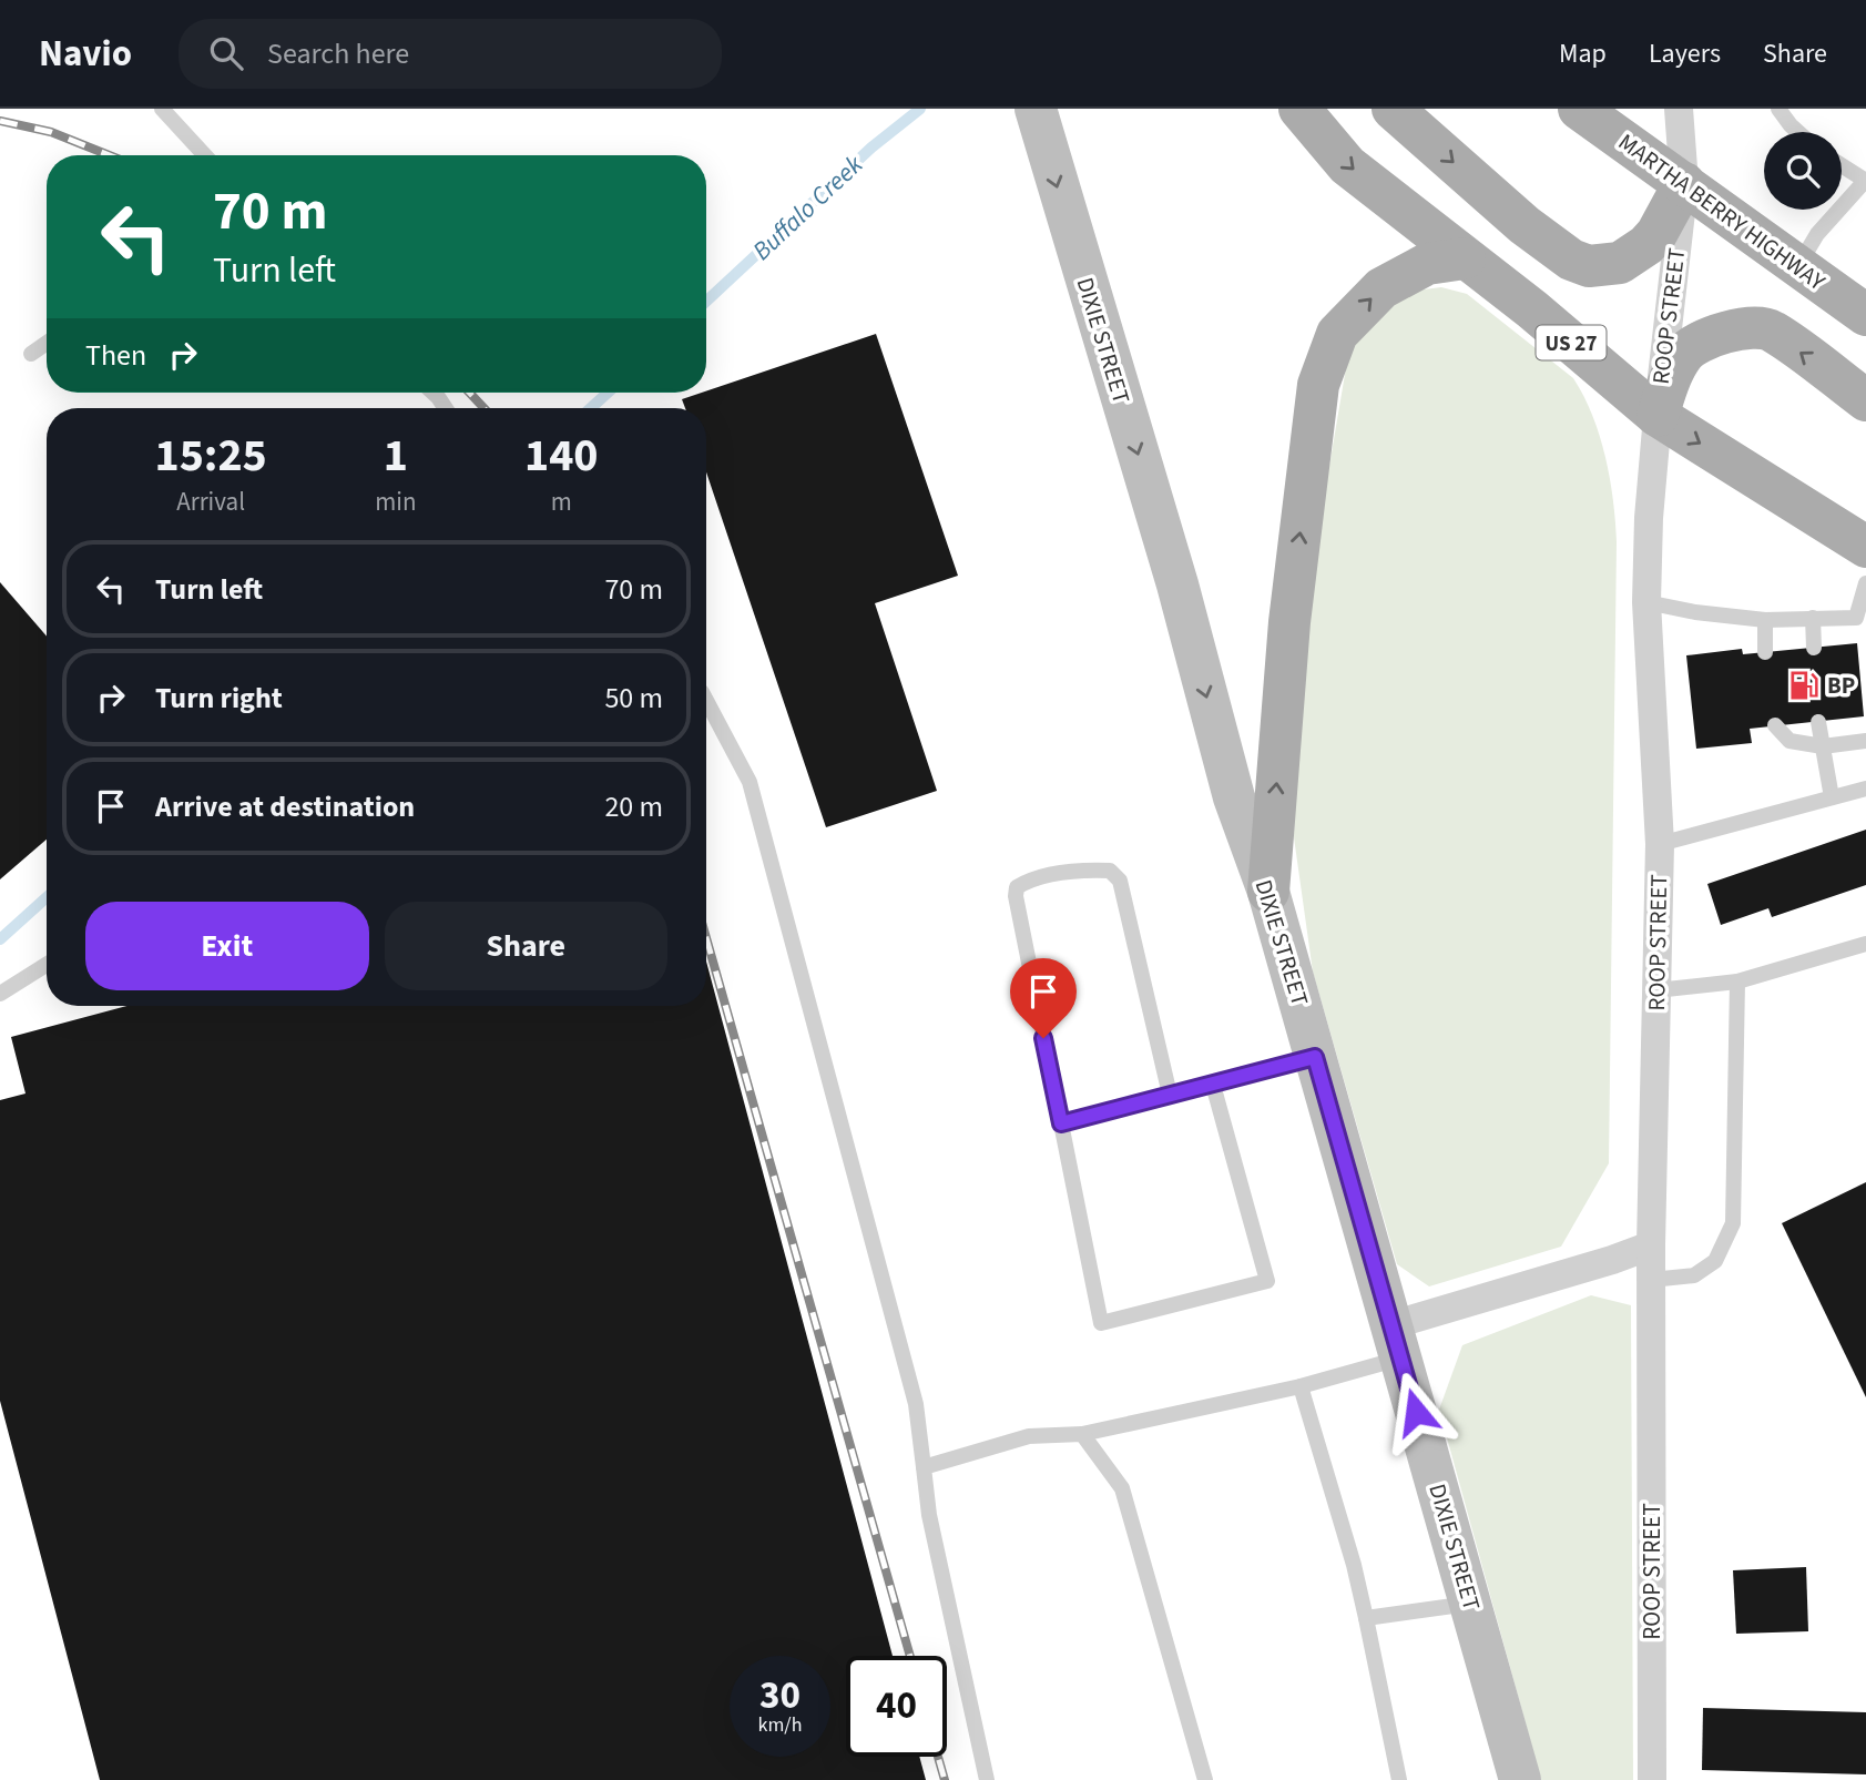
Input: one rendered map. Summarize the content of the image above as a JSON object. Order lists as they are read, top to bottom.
{
  "streets": {
    "main road": ["MARTHA BERRY HIGHWAY", "US 27"],
    "street": ["ROOP STREET", "DIXIE STREET"]
  },
  "crossings": [
    ["MARTHA BERRY HIGHWAY", "ROOP STREET"],
    ["ROOP STREET", "US 27"]
  ],
  "one_way": ["DIXIE STREET"],
  "water": ["Buffalo Creek"],
  "places": {
    "fuel station": ["BP"]
  },
  "page": {
    "header": "Navio",
    "search": "Search here",
    "nav": ["Map", "Layers", "Share"],
    "turn": ["70 m", "Turn left"],
    "then": "Then",
    "eta": [
      "15:25",
      "Arrival",
      "1",
      "min",
      "140",
      "m"
    ],
    "list": [
      {
        "name": "Turn left",
        "value": "70 m"
      },
      {
        "name": "Turn right",
        "value": "50 m"
      },
      {
        "name": "Arrive at destination",
        "value": "20 m"
      }
    ],
    "buttons": ["Exit", "Share"],
    "speed": "30 km/h",
    "limit": "40"
  }
}
